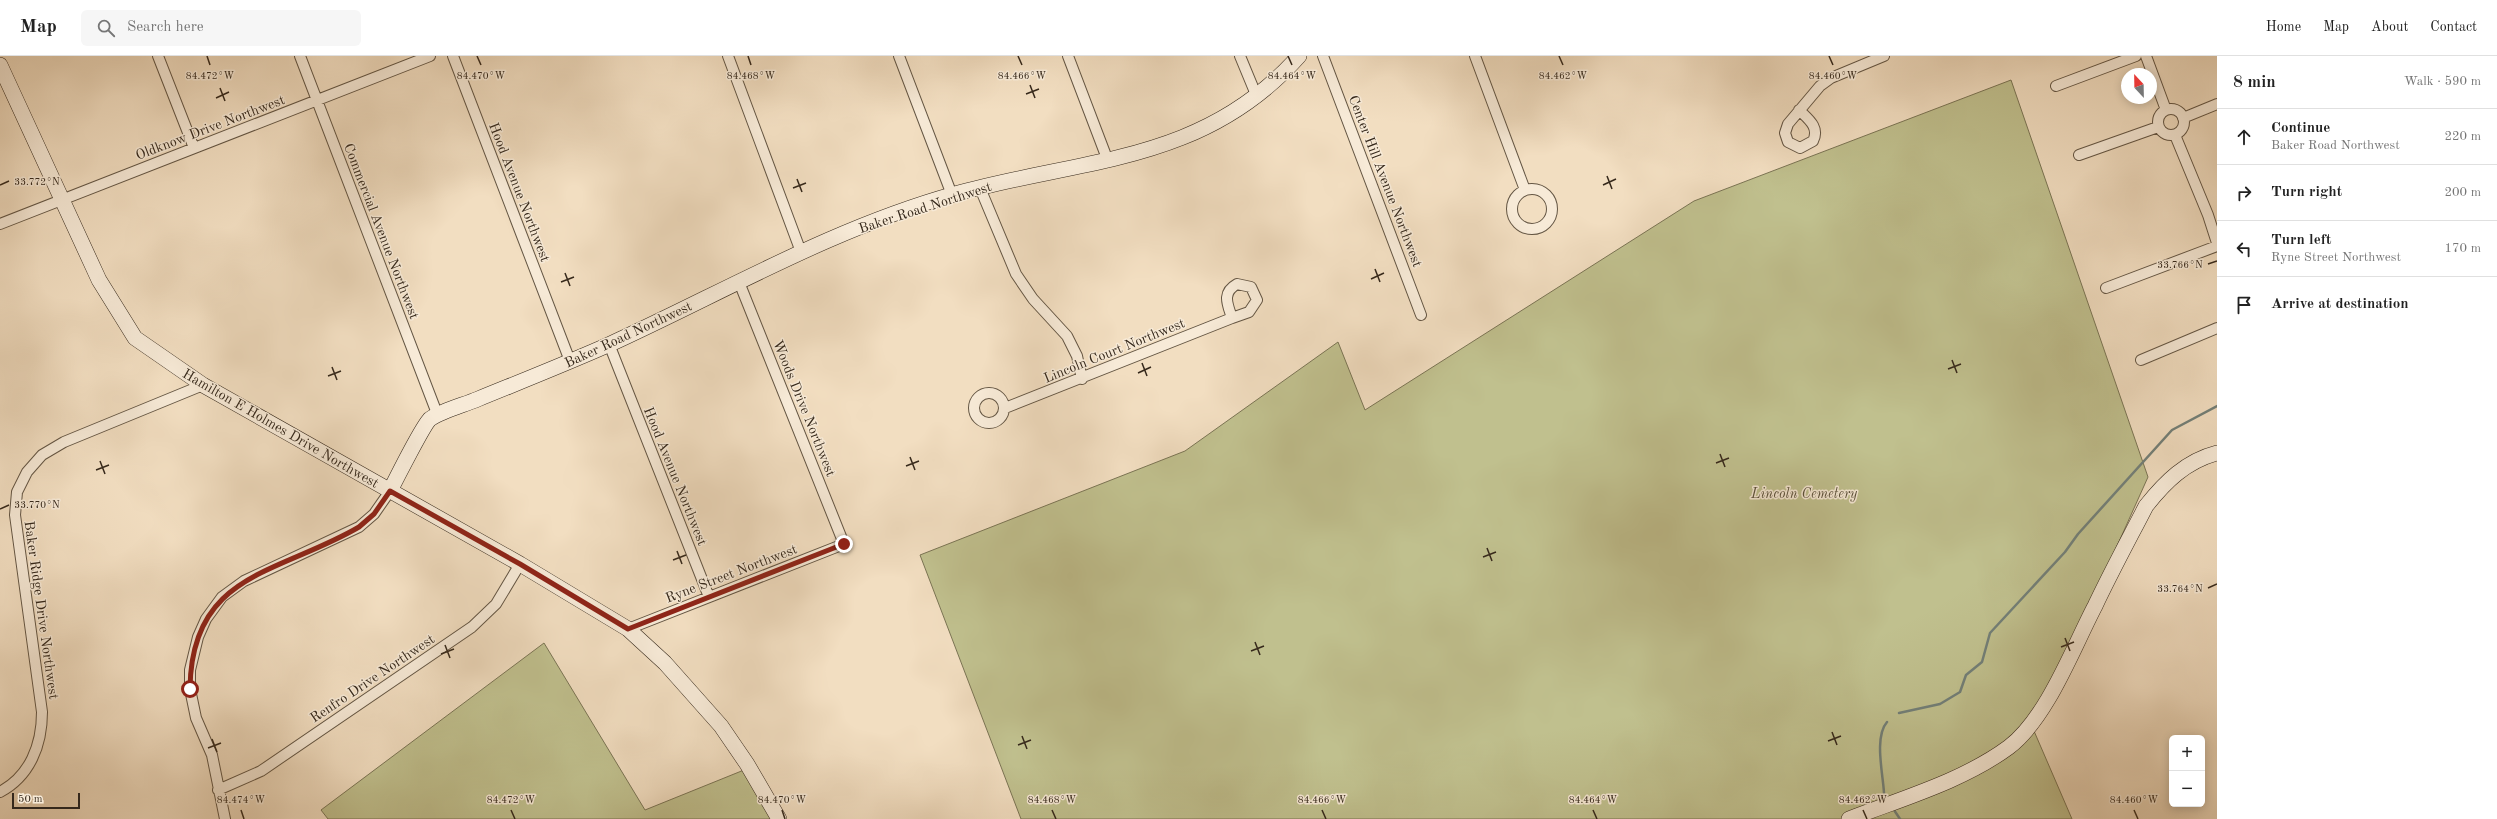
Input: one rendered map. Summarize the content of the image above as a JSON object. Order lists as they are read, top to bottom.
{
  "streets": {
    "main road": ["Baker Road Northwest", "Hamilton E Holmes Drive Northwest"],
    "street": [
      "Oldknow Drive Northwest",
      "Center Hill Avenue Northwest",
      "Hood Avenue Northwest",
      "Commercial Avenue Northwest",
      "Lincoln Court Northwest",
      "Woods Drive Northwest",
      "Ryne Street Northwest",
      "Baker Ridge Drive Northwest",
      "Renfro Drive Northwest"
    ]
  },
  "crossings": [
    ["Oldknow Drive Northwest", "Commercial Avenue Northwest"],
    ["Oldknow Drive Northwest", "Hamilton E Holmes Drive Northwest"],
    ["Hood Avenue Northwest", "Baker Road Northwest"],
    ["Hood Avenue Northwest", "Ryne Street Northwest"],
    ["Baker Road Northwest", "Commercial Avenue Northwest"],
    ["Baker Road Northwest", "Woods Drive Northwest"],
    ["Baker Road Northwest", "Hamilton E Holmes Drive Northwest"],
    ["Baker Road Northwest", "Renfro Drive Northwest"],
    ["Woods Drive Northwest", "Ryne Street Northwest"],
    ["Hamilton E Holmes Drive Northwest", "Ryne Street Northwest"],
    ["Hamilton E Holmes Drive Northwest", "Baker Ridge Drive Northwest"],
    ["Hamilton E Holmes Drive Northwest", "Renfro Drive Northwest"]
  ],
  "parks": ["Lincoln Cemetery"],
  "scale_bar": "50 m",
  "north": "top",
  "page": {
    "header": "Map",
    "search": "Search here",
    "nav": [
      "Home",
      "Map",
      "About",
      "Contact"
    ],
    "heading": ["8 min", "Walk · 590 m"],
    "list": [
      ["Continue", "Baker Road Northwest", "220 m"],
      ["Turn right", "200 m"],
      ["Turn left", "Ryne Street Northwest", "170 m"],
      "Arrive at destination"
    ],
    "map_buttons": ["+", "−"],
    "scale": "50 m"
  },
  "coordinates": [
    "84.472°W",
    "84.470°W",
    "84.468°W",
    "84.466°W",
    "84.464°W",
    "84.462°W",
    "84.460°W",
    "33.772°N",
    "33.766°N",
    "33.770°N",
    "33.764°N",
    "84.474°W"
  ]
}
